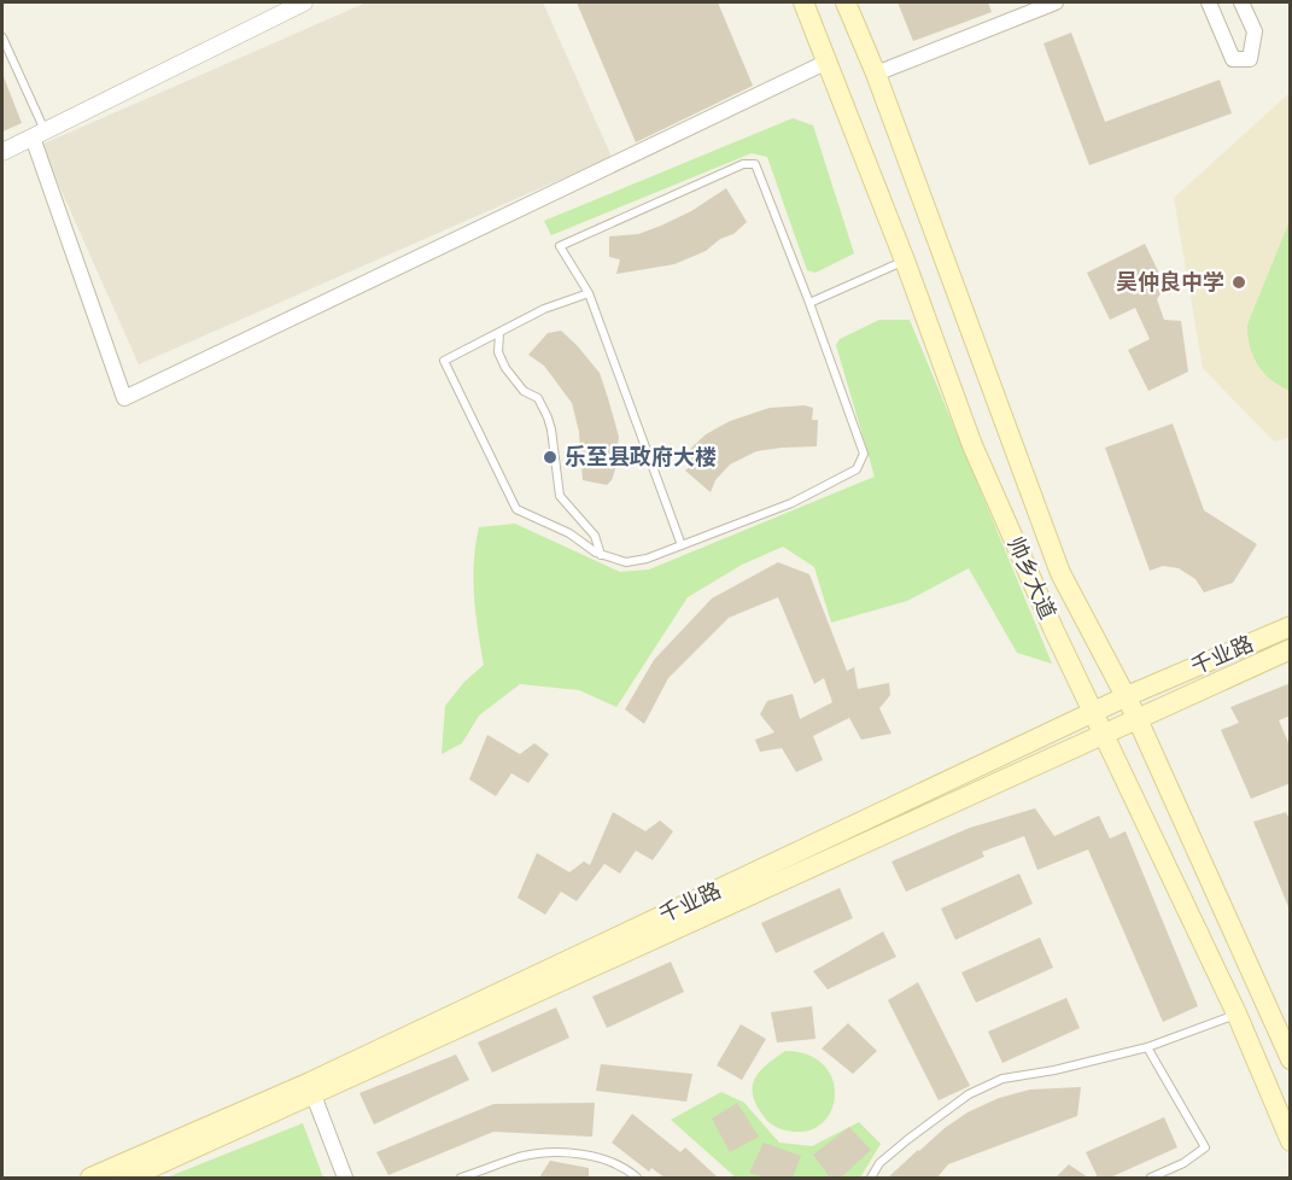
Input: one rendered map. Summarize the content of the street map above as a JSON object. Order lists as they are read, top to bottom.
{
  "streets": {
    "main road": ["帅乡大道", "千业路"]
  },
  "crossings": [
    ["帅乡大道", "千业路"]
  ],
  "places": ["吴仲良中学", "乐至县政府大楼"]
}
